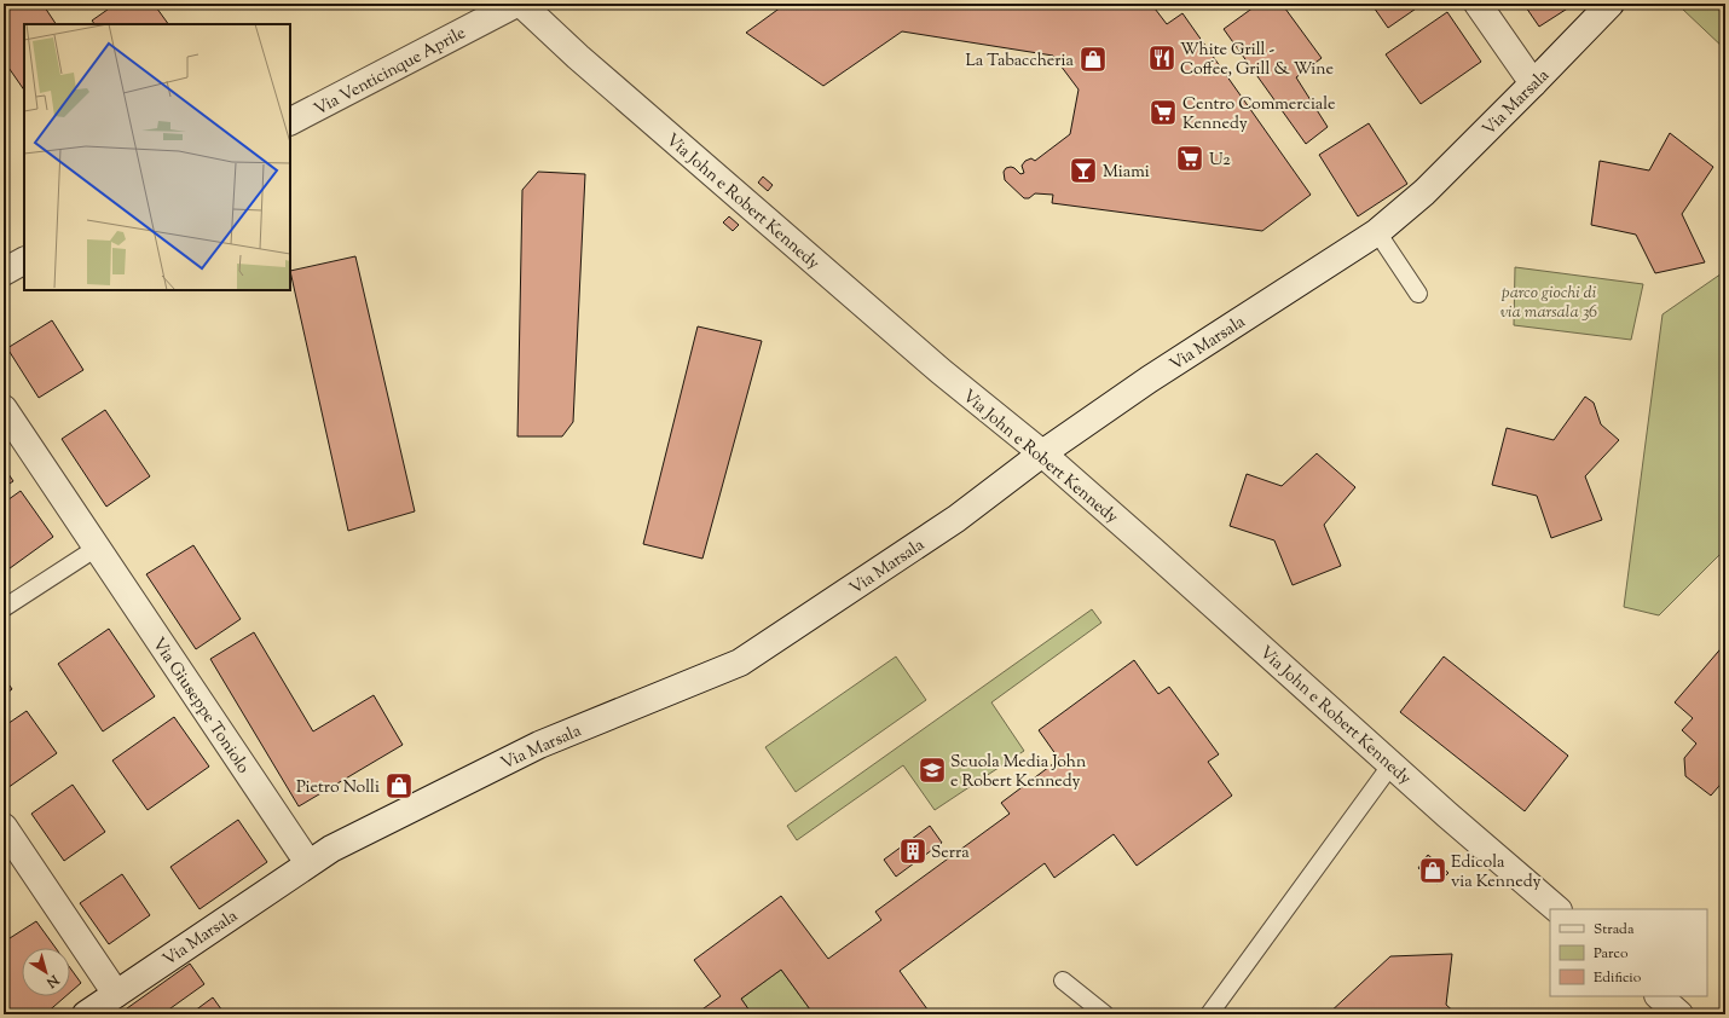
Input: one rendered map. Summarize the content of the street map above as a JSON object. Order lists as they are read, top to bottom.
{
  "streets": {
    "street": [
      "Via Venticinque Aprile",
      "Via Marsala",
      "Via John e Robert Kennedy",
      "Via Giuseppe Toniolo"
    ]
  },
  "crossings": [
    ["Via Marsala", "Via John e Robert Kennedy"],
    ["Via Marsala", "Via Giuseppe Toniolo"]
  ],
  "parks": ["parco giochi di via marsala 36"],
  "places": {
    "restaurant": ["White Grill - Coffee, Grill & Wine"],
    "shop": ["La Tabaccheria", "Pietro Nolli", "Edicola via Kennedy"],
    "supermarket": ["Centro Commerciale Kennedy", "U2"],
    "bar": ["Miami"],
    "school or university": ["Scuola Media John e Robert Kennedy"],
    "building": ["Serra"]
  },
  "legend": ["Strada", "Parco", "Edificio"],
  "north": "bottom right"
}
